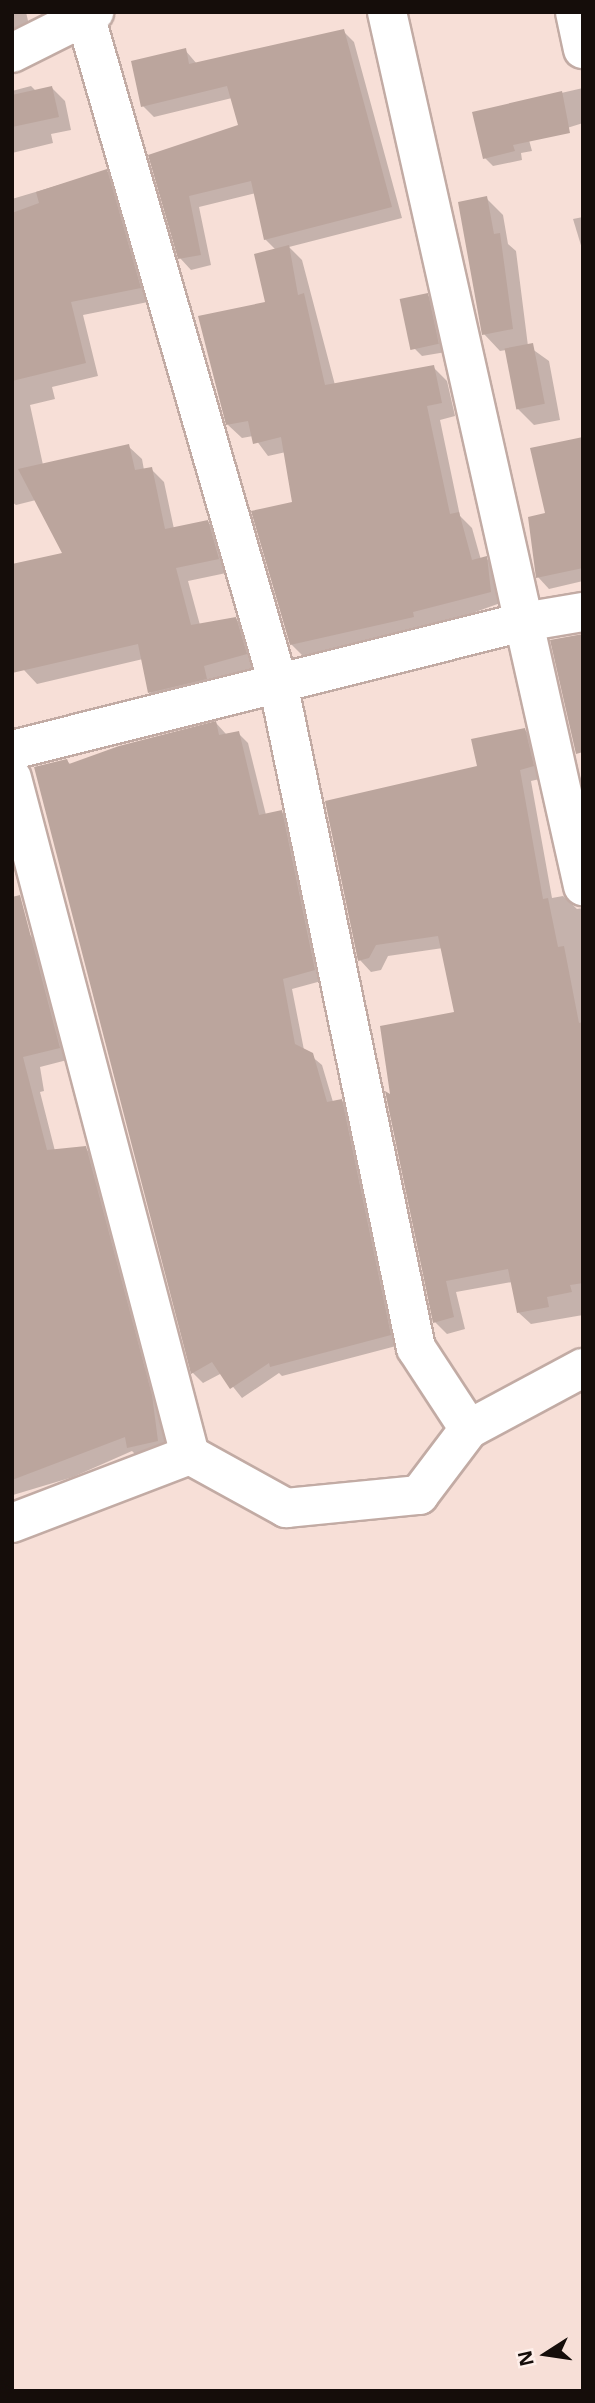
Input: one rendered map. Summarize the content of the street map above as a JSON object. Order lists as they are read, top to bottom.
{
  "north": "left"
}
